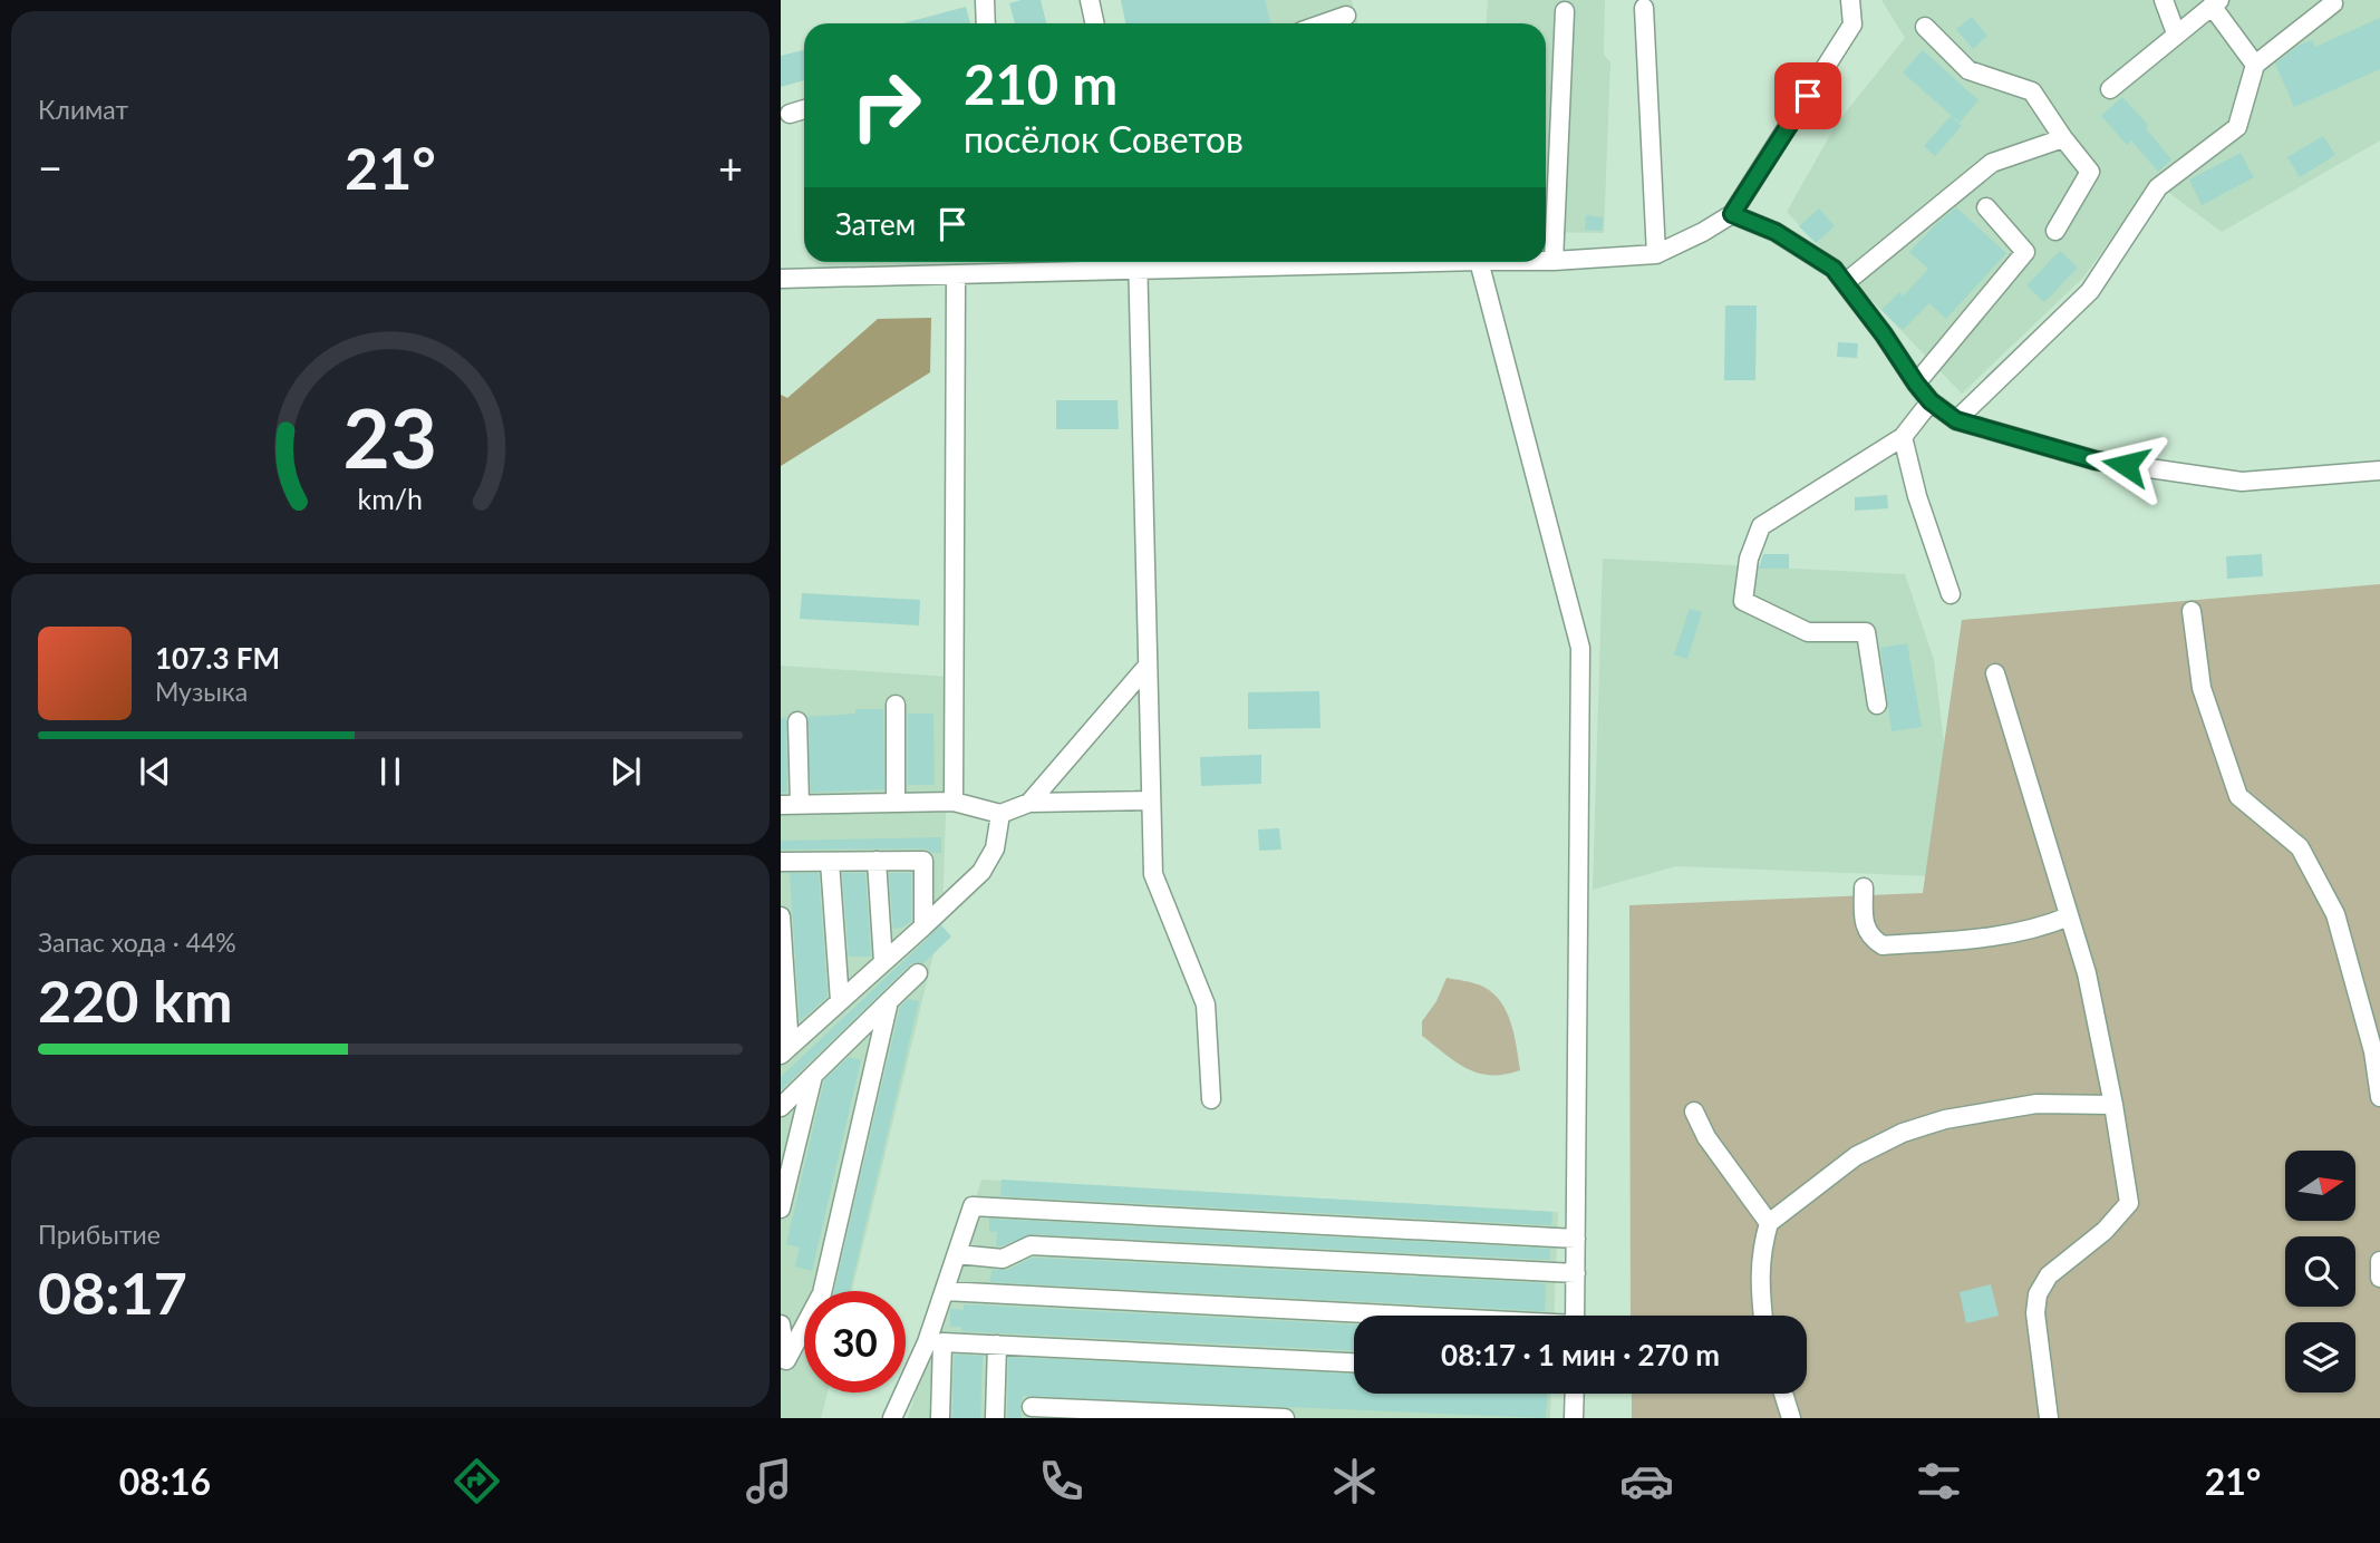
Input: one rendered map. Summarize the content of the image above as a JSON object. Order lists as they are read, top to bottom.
{
  "north": "right",
  "page": {
    "tile": [
      "Климат",
      ["Запас хода · 44%", "220 km"],
      ["Прибытие", "08:17"]
    ],
    "turn": ["210 m", "посёлок Советов"],
    "heat": ["−", "21°", "+"],
    "then": "Затем",
    "song": ["107.3 FM", "Музыка"],
    "limit": "30",
    "trip": "08:17 · 1 мин · 270 m",
    "tabs": ["08:16", "21°"],
    "gauge": ["23", "km/h"]
  }
}
